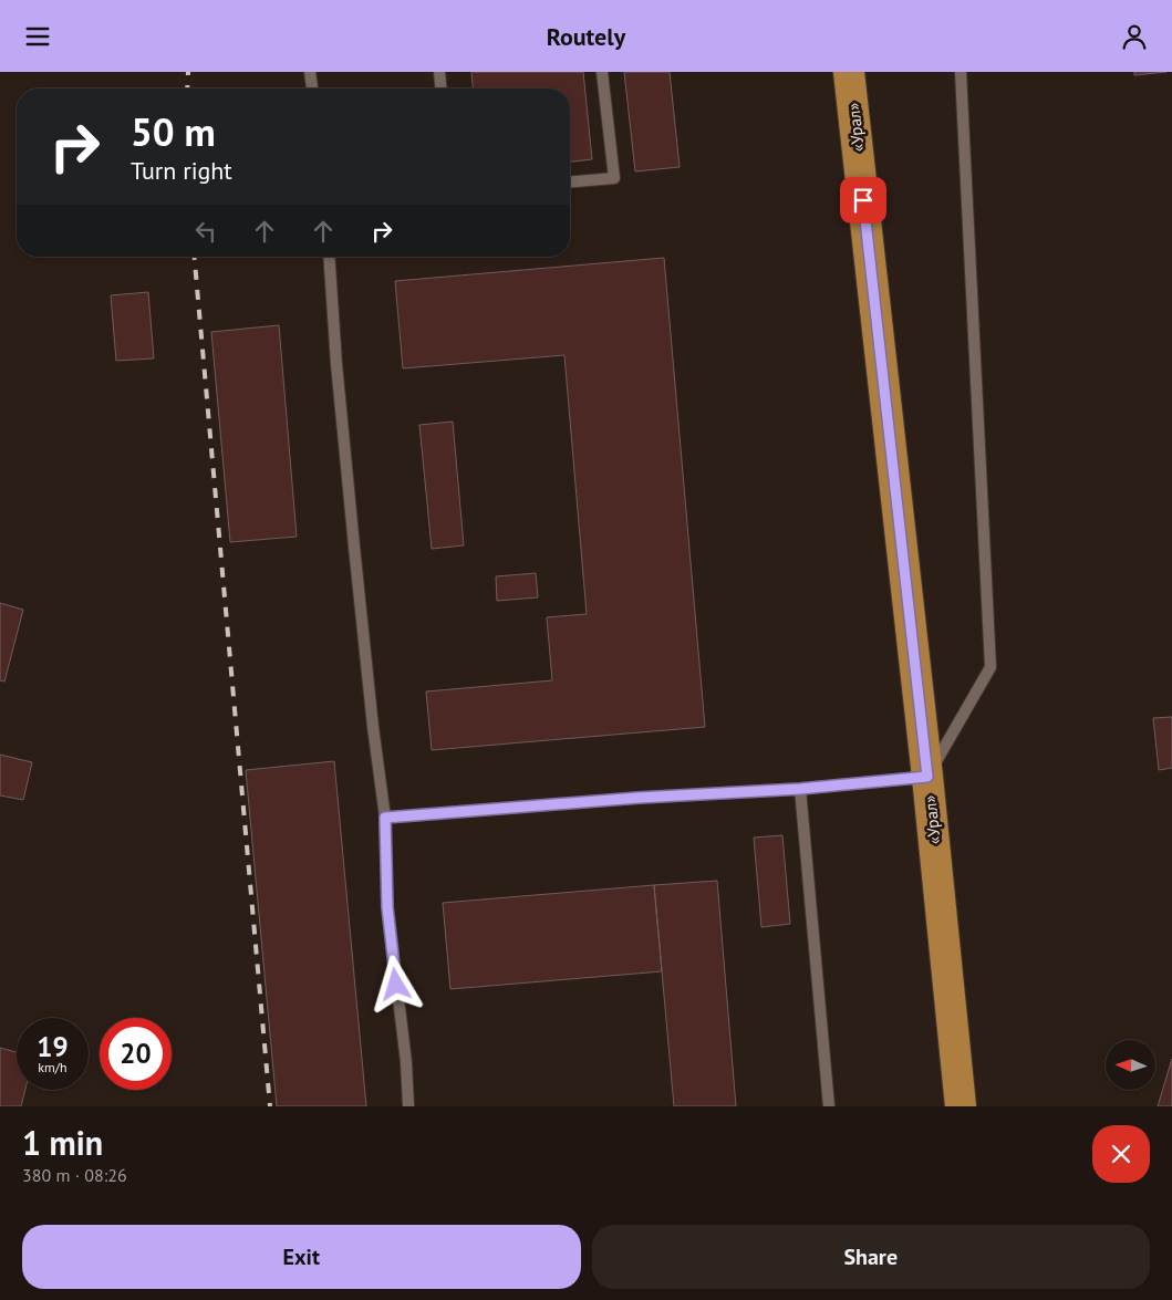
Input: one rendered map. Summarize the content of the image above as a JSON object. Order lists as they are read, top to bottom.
{
  "streets": {
    "highway": ["«Урал»"]
  },
  "north": "left",
  "page": {
    "header": "Routely",
    "turn": ["50 m", "Turn right"],
    "speed": "19 km/h",
    "limit": "20",
    "heading": ["1 min", "380 m · 08:26"],
    "buttons": ["Exit", "Share"]
  }
}
